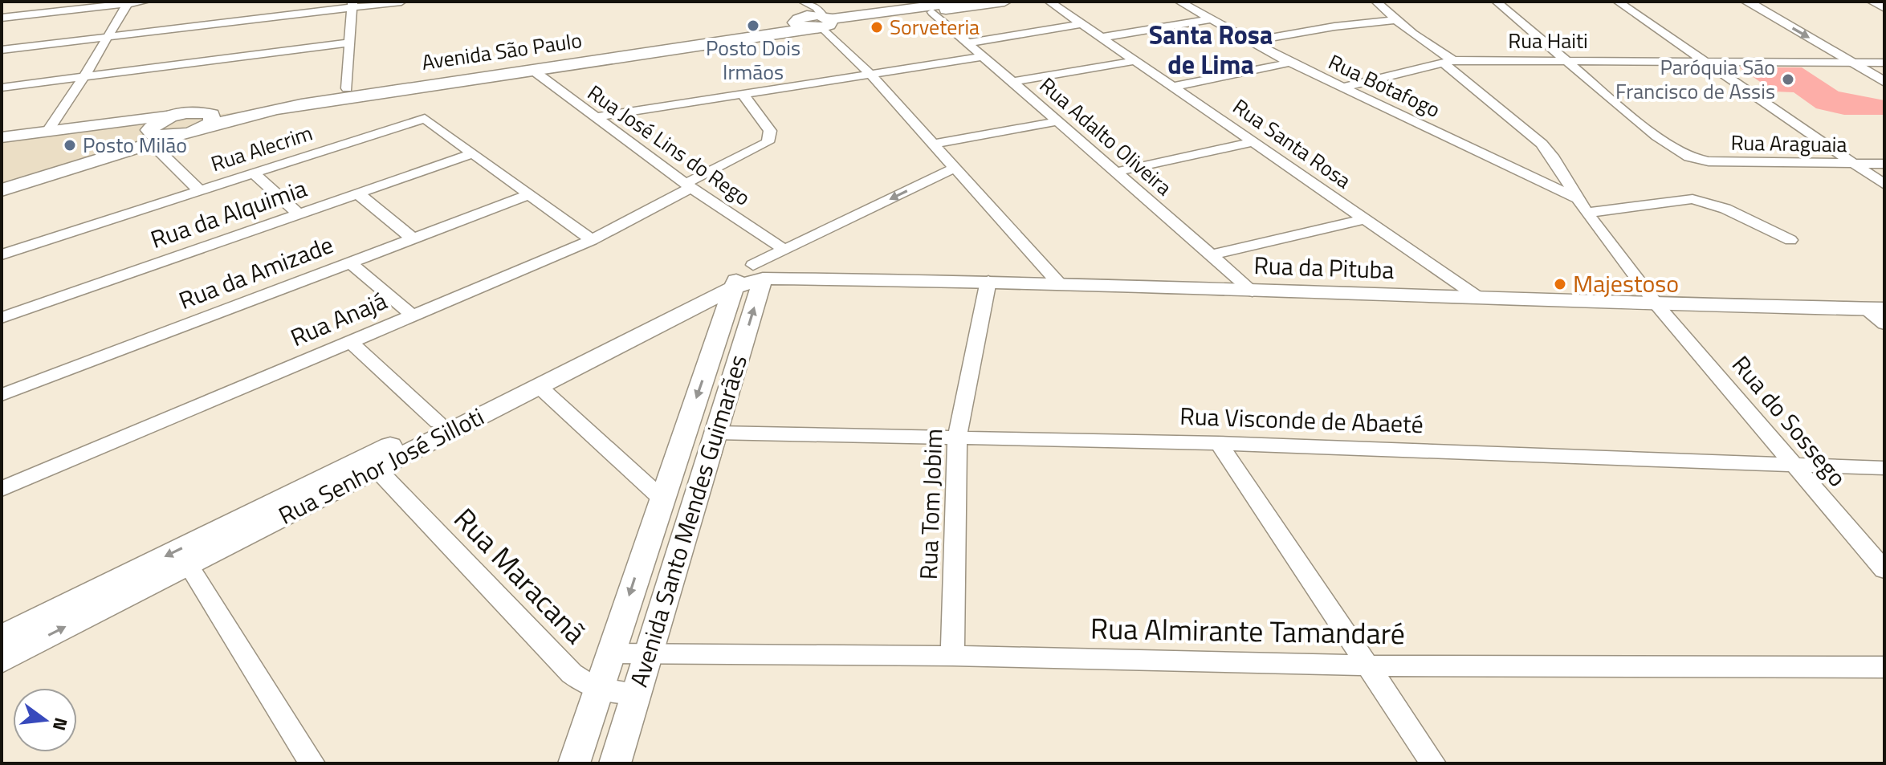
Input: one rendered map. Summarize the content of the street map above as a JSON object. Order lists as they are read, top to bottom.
{
  "streets": {
    "main road": ["Avenida São Paulo"],
    "street": [
      "Rua Haiti",
      "Rua Botafogo",
      "Rua Adalto Oliveira",
      "Rua Santa Rosa",
      "Rua Araguaia",
      "Rua José Lins do Rego",
      "Rua Alecrim",
      "Rua da Alquimia",
      "Rua da Pituba",
      "Rua da Amizade",
      "Rua Anajá",
      "Rua Visconde de Abaeté",
      "Rua do Sossego",
      "Rua Senhor José Silloti",
      "Rua Tom Jobim",
      "Avenida Santo Mendes Guimarães",
      "Rua Maracanã",
      "Rua Almirante Tamandaré"
    ]
  },
  "crossings": [
    ["Rua Haiti", "Rua Botafogo"],
    ["Rua Haiti", "Rua Araguaia"],
    ["Rua Haiti", "Rua do Sossego"],
    ["Avenida São Paulo", "Rua Adalto Oliveira"],
    ["Avenida São Paulo", "Rua José Lins do Rego"],
    ["Rua Botafogo", "Rua do Sossego"],
    ["Rua Adalto Oliveira", "Rua da Pituba"],
    ["Rua Santa Rosa", "Rua da Pituba"],
    ["Rua José Lins do Rego", "Rua Anajá"],
    ["Rua Alecrim", "Rua da Alquimia"],
    ["Rua da Pituba", "Rua do Sossego"],
    ["Rua da Pituba", "Rua Senhor José Silloti"],
    ["Rua da Pituba", "Rua Tom Jobim"],
    ["Rua da Pituba", "Avenida Santo Mendes Guimarães"],
    ["Rua Visconde de Abaeté", "Rua do Sossego"],
    ["Rua Visconde de Abaeté", "Rua Tom Jobim"],
    ["Rua Visconde de Abaeté", "Avenida Santo Mendes Guimarães"],
    ["Rua Senhor José Silloti", "Avenida Santo Mendes Guimarães"],
    ["Rua Senhor José Silloti", "Rua Maracanã"],
    ["Rua Tom Jobim", "Rua Almirante Tamandaré"],
    ["Avenida Santo Mendes Guimarães", "Rua Maracanã"],
    ["Avenida Santo Mendes Guimarães", "Rua Almirante Tamandaré"]
  ],
  "districts": ["Santa Rosa de Lima"],
  "places": [
    "Posto Dois Irmãos",
    "Sorveteria",
    "Paróquia São Francisco de Assis",
    "Posto Milão",
    "Majestoso"
  ],
  "north": "right"
}
